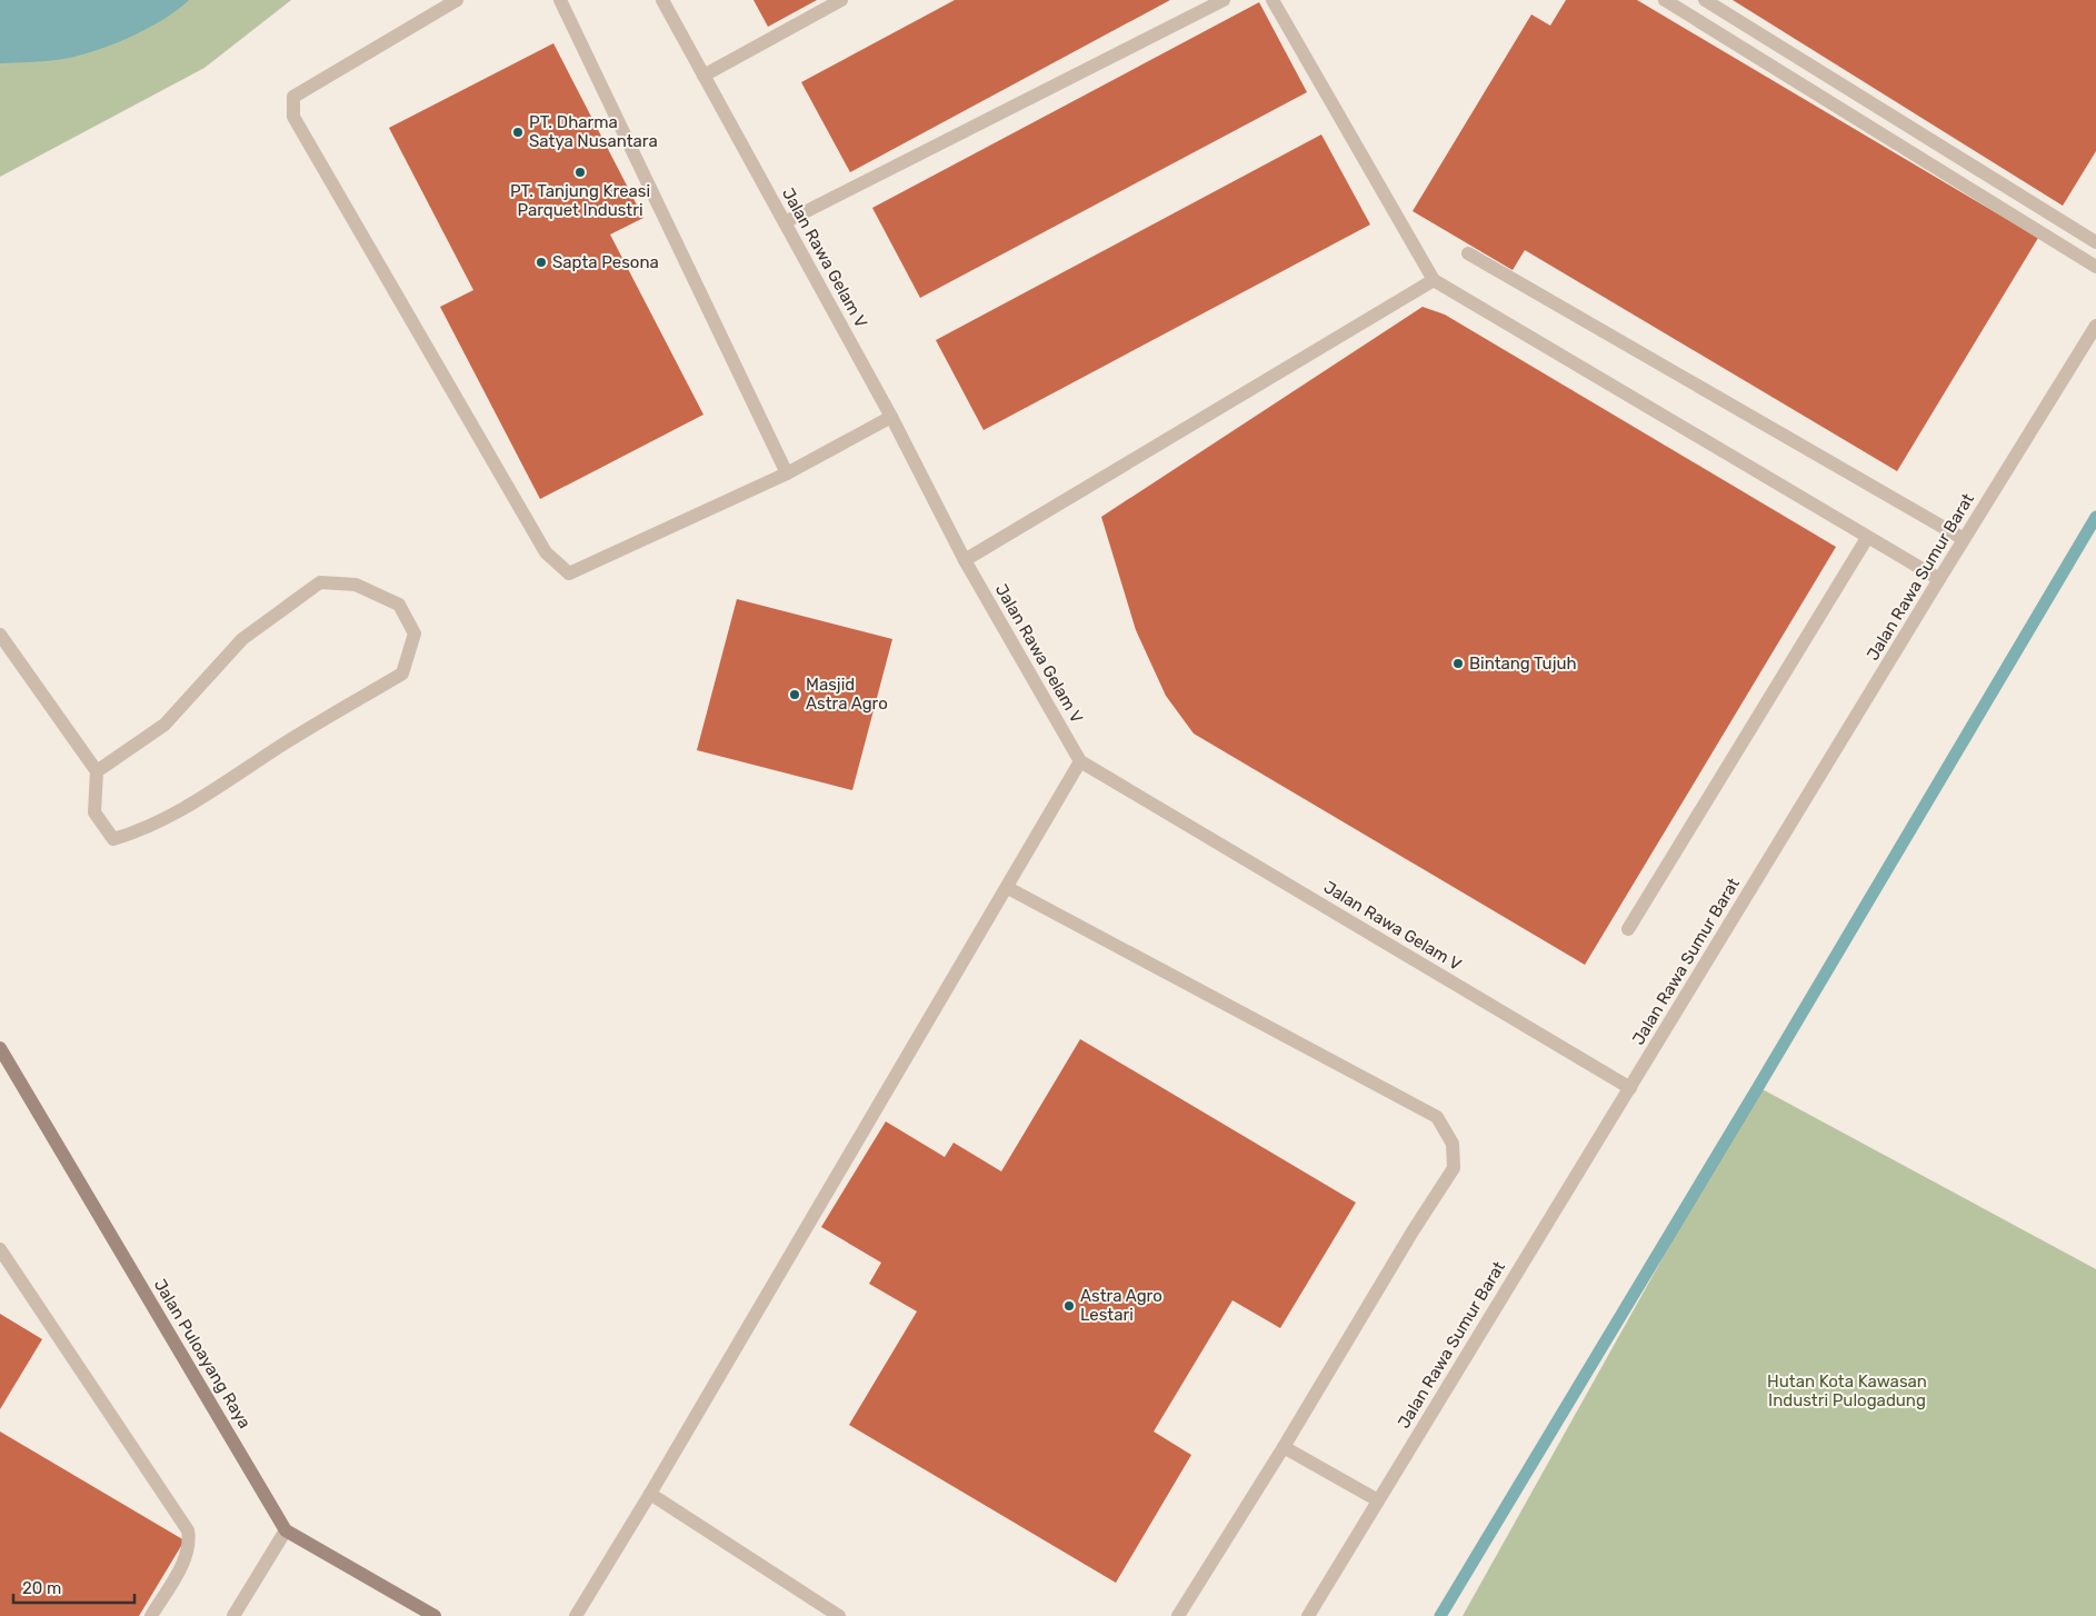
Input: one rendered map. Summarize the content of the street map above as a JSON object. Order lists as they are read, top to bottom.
{
  "streets": {
    "street": ["Jalan Rawa Gelam V", "Jalan Rawa Sumur Barat", "Jalan Puloayang Raya"]
  },
  "crossings": [
    ["Jalan Rawa Gelam V", "Jalan Rawa Sumur Barat"]
  ],
  "parks": ["Hutan Kota Kawasan Industri Pulogadung"],
  "places": [
    "PT. Dharma Satya Nusantara",
    "PT. Tanjung Kreasi Parquet Industri",
    "Sapta Pesona",
    "Bintang Tujuh",
    "Masjid Astra Agro",
    "Astra Agro Lestari"
  ],
  "scale_bar": "20 m"
}
